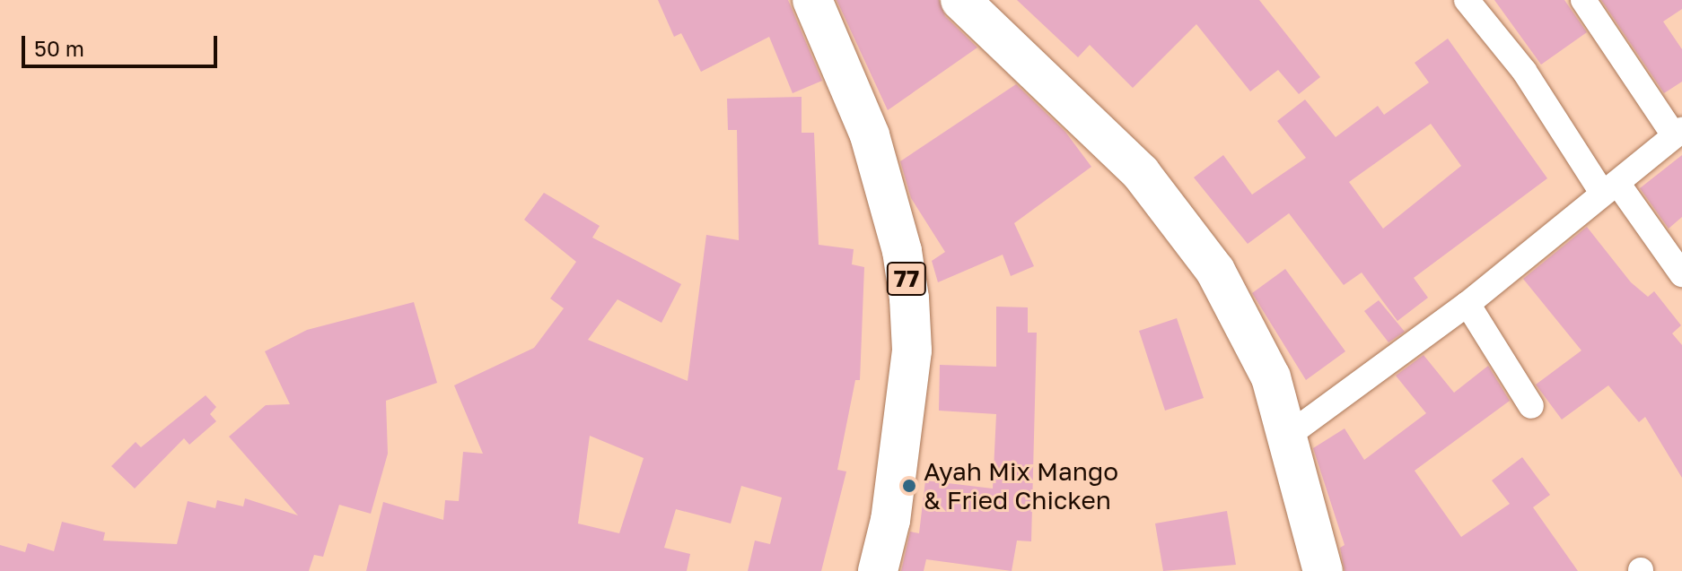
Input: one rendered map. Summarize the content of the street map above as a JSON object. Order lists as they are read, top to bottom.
{
  "streets": {
    "main road": ["77"]
  },
  "places": ["Ayah Mix Mango & Fried Chicken"],
  "scale_bar": "50 m"
}
